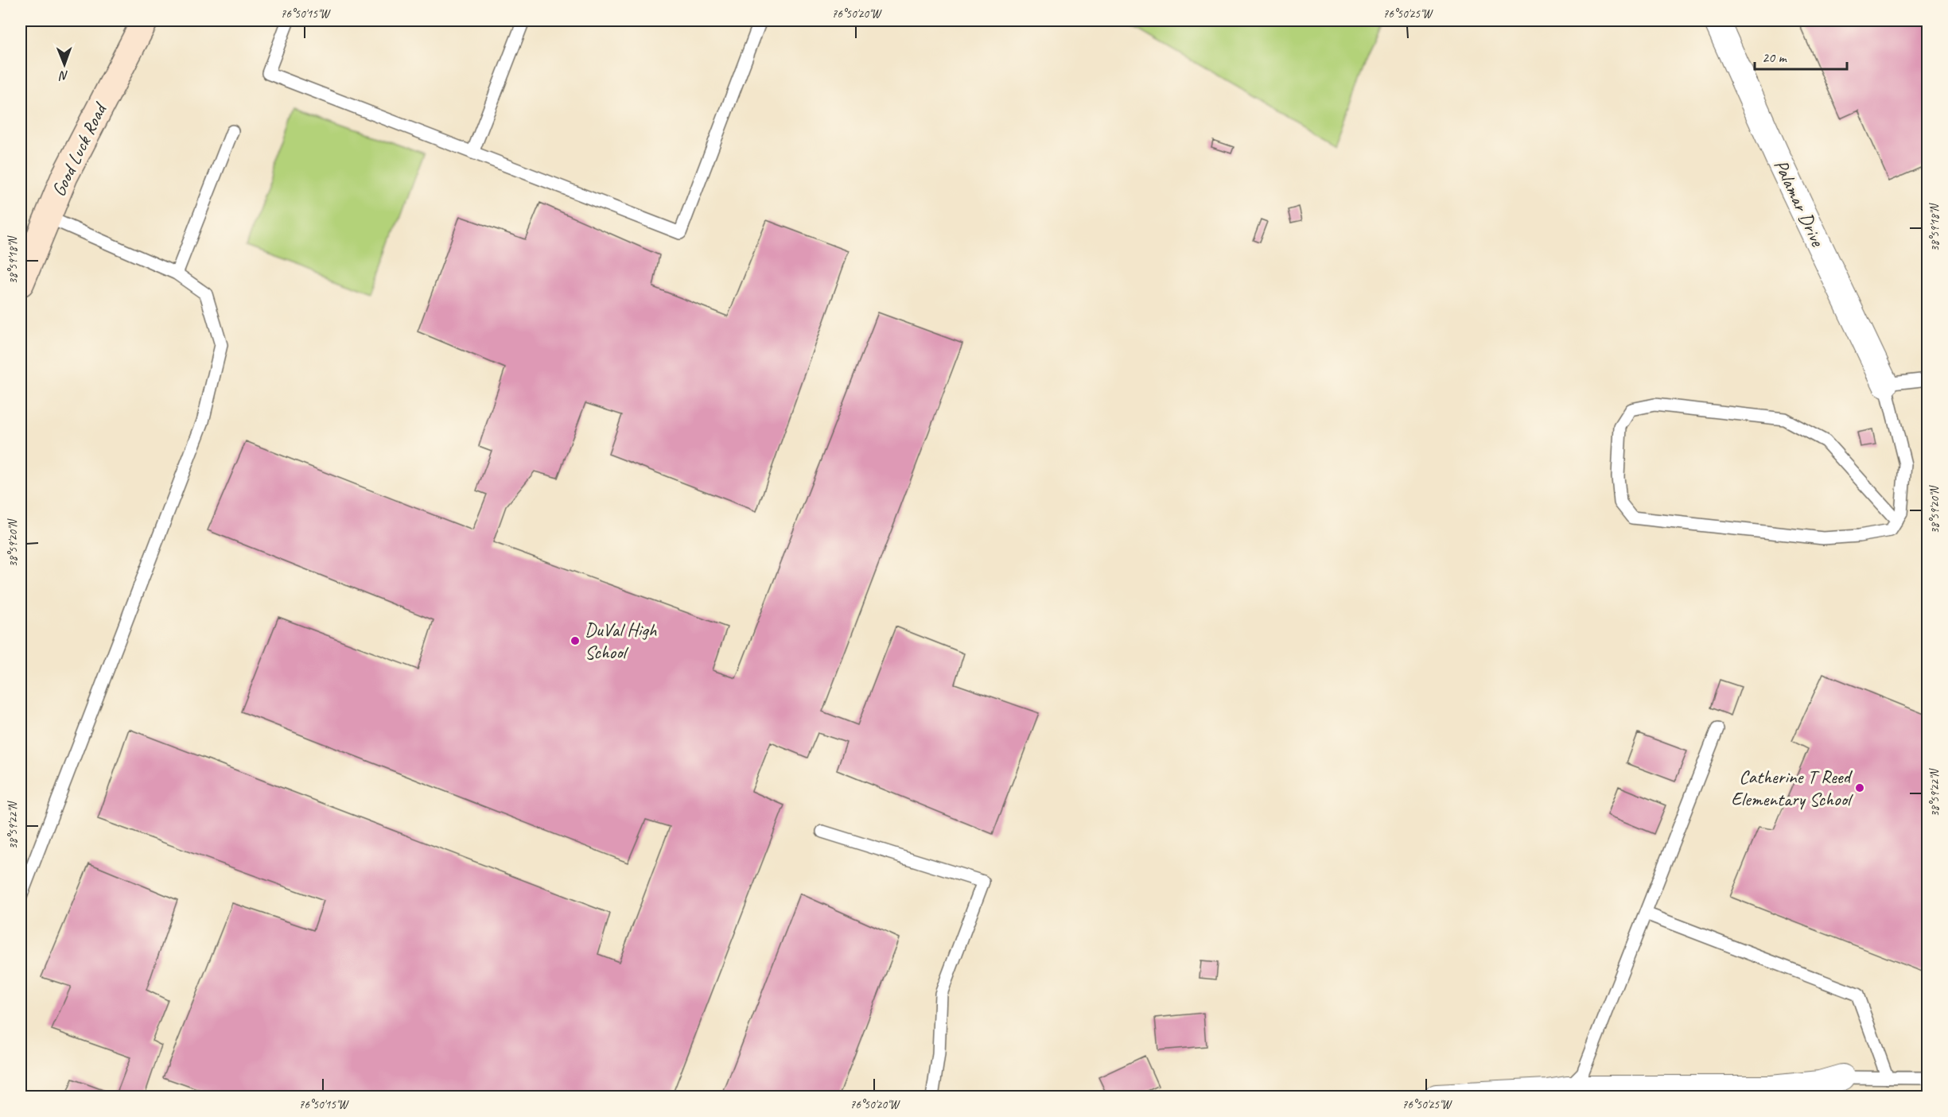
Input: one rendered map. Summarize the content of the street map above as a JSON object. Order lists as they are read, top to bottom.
{
  "streets": {
    "main road": ["Good Luck Road"],
    "street": ["Palamar Drive"]
  },
  "places": ["DuVal High School", "Catherine T Reed Elementary School"],
  "scale_bar": "20 m",
  "north": "bottom",
  "coordinates": [
    "76°50'15\"W",
    "76°50'20\"W",
    "76°50'25\"W",
    "38°59'18\"N",
    "38°59'20\"N",
    "38°59'22\"N"
  ]
}
